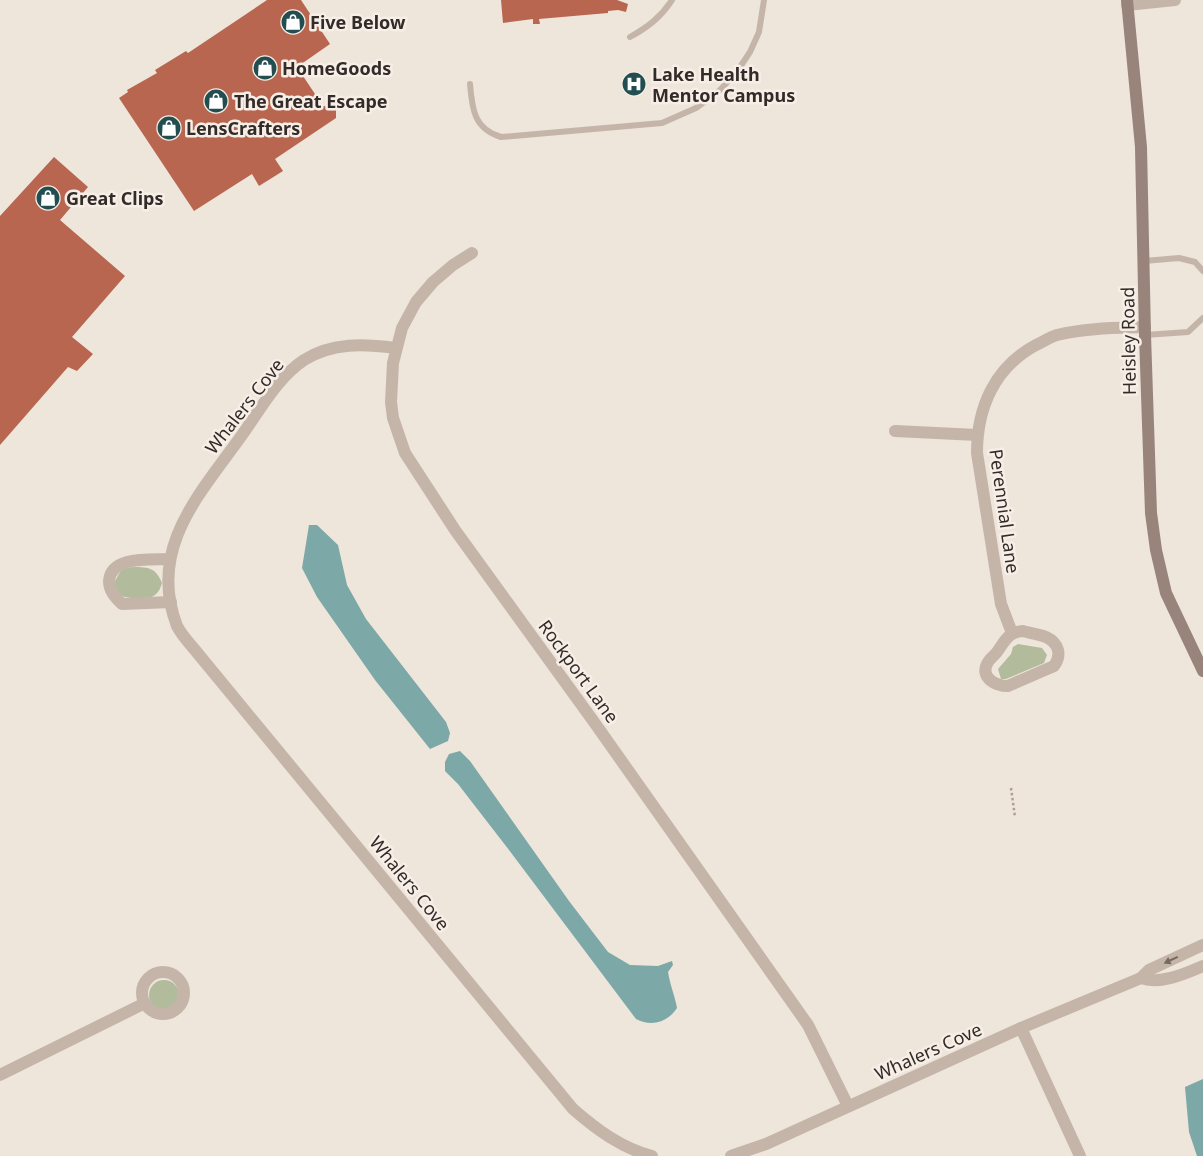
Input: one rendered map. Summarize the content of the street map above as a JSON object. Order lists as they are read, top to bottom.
{
  "streets": {
    "street": [
      "Heisley Road",
      "Whalers Cove",
      "Perennial Lane",
      "Rockport Lane"
    ]
  },
  "crossings": [
    ["Heisley Road", "Perennial Lane"],
    ["Whalers Cove", "Rockport Lane"]
  ],
  "places": {
    "shop": [
      "Five Below",
      "HomeGoods",
      "The Great Escape",
      "LensCrafters",
      "Great Clips"
    ],
    "hospital": ["Lake Health Mentor Campus"]
  }
}
